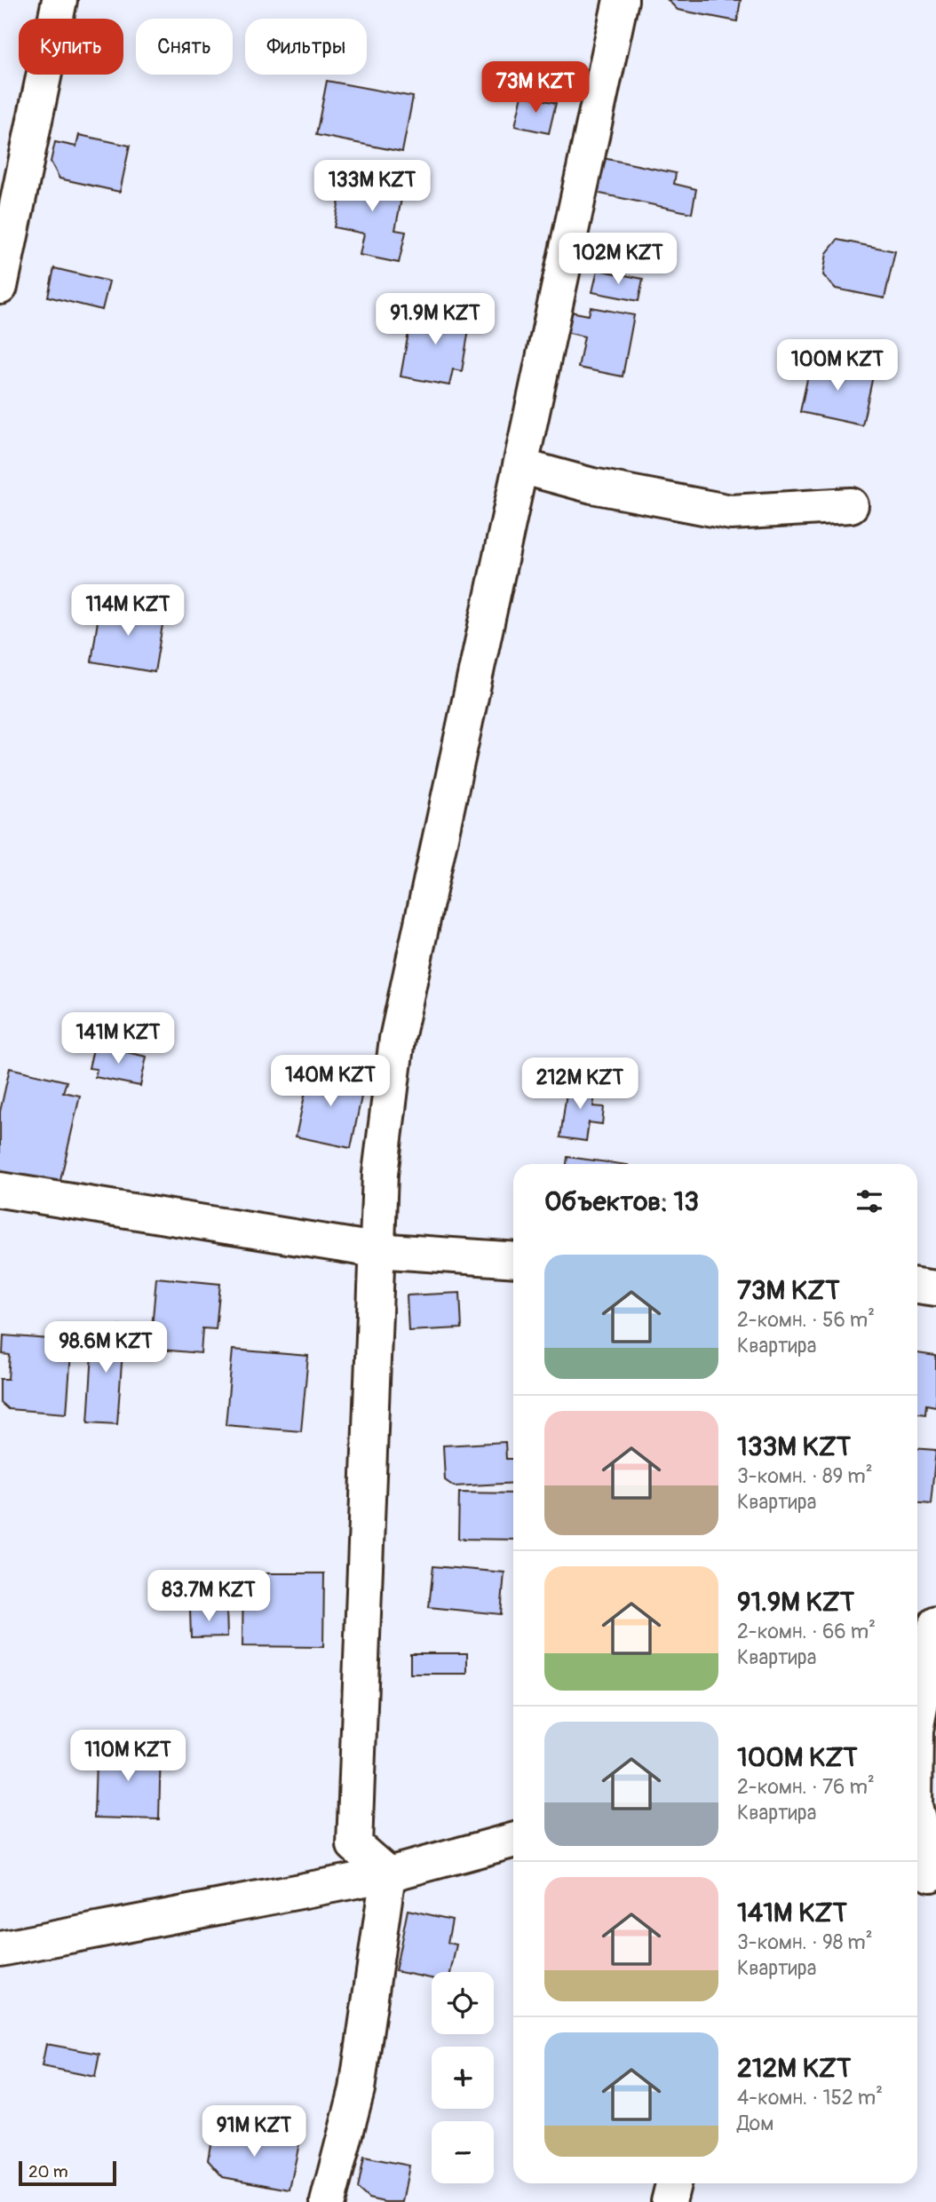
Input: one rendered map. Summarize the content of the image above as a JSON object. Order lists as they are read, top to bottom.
{
  "scale_bar": "20 m",
  "page": {
    "chip": ["Купить", "Снять", "Фильтры"],
    "price": [
      "73M KZT",
      "133M KZT",
      "102M KZT",
      "91.9M KZT",
      "100M KZT",
      "114M KZT",
      "141M KZT",
      "140M KZT",
      "212M KZT",
      "98.6M KZT",
      "83.7M KZT",
      "110M KZT",
      "91M KZT"
    ],
    "heading": "Объектов: 13",
    "list": [
      {
        "name": "73M KZT",
        "note": "2-комн. · 56 m² · Квартира"
      },
      {
        "name": "133M KZT",
        "note": "3-комн. · 89 m² · Квартира"
      },
      {
        "name": "91.9M KZT",
        "note": "2-комн. · 66 m² · Квартира"
      },
      {
        "name": "100M KZT",
        "note": "2-комн. · 76 m² · Квартира"
      },
      {
        "name": "141M KZT",
        "note": "3-комн. · 98 m² · Квартира"
      },
      {
        "name": "212M KZT",
        "note": "4-комн. · 152 m² · Дом"
      }
    ],
    "map_buttons": ["+", "−"],
    "scale": "20 m"
  }
}
